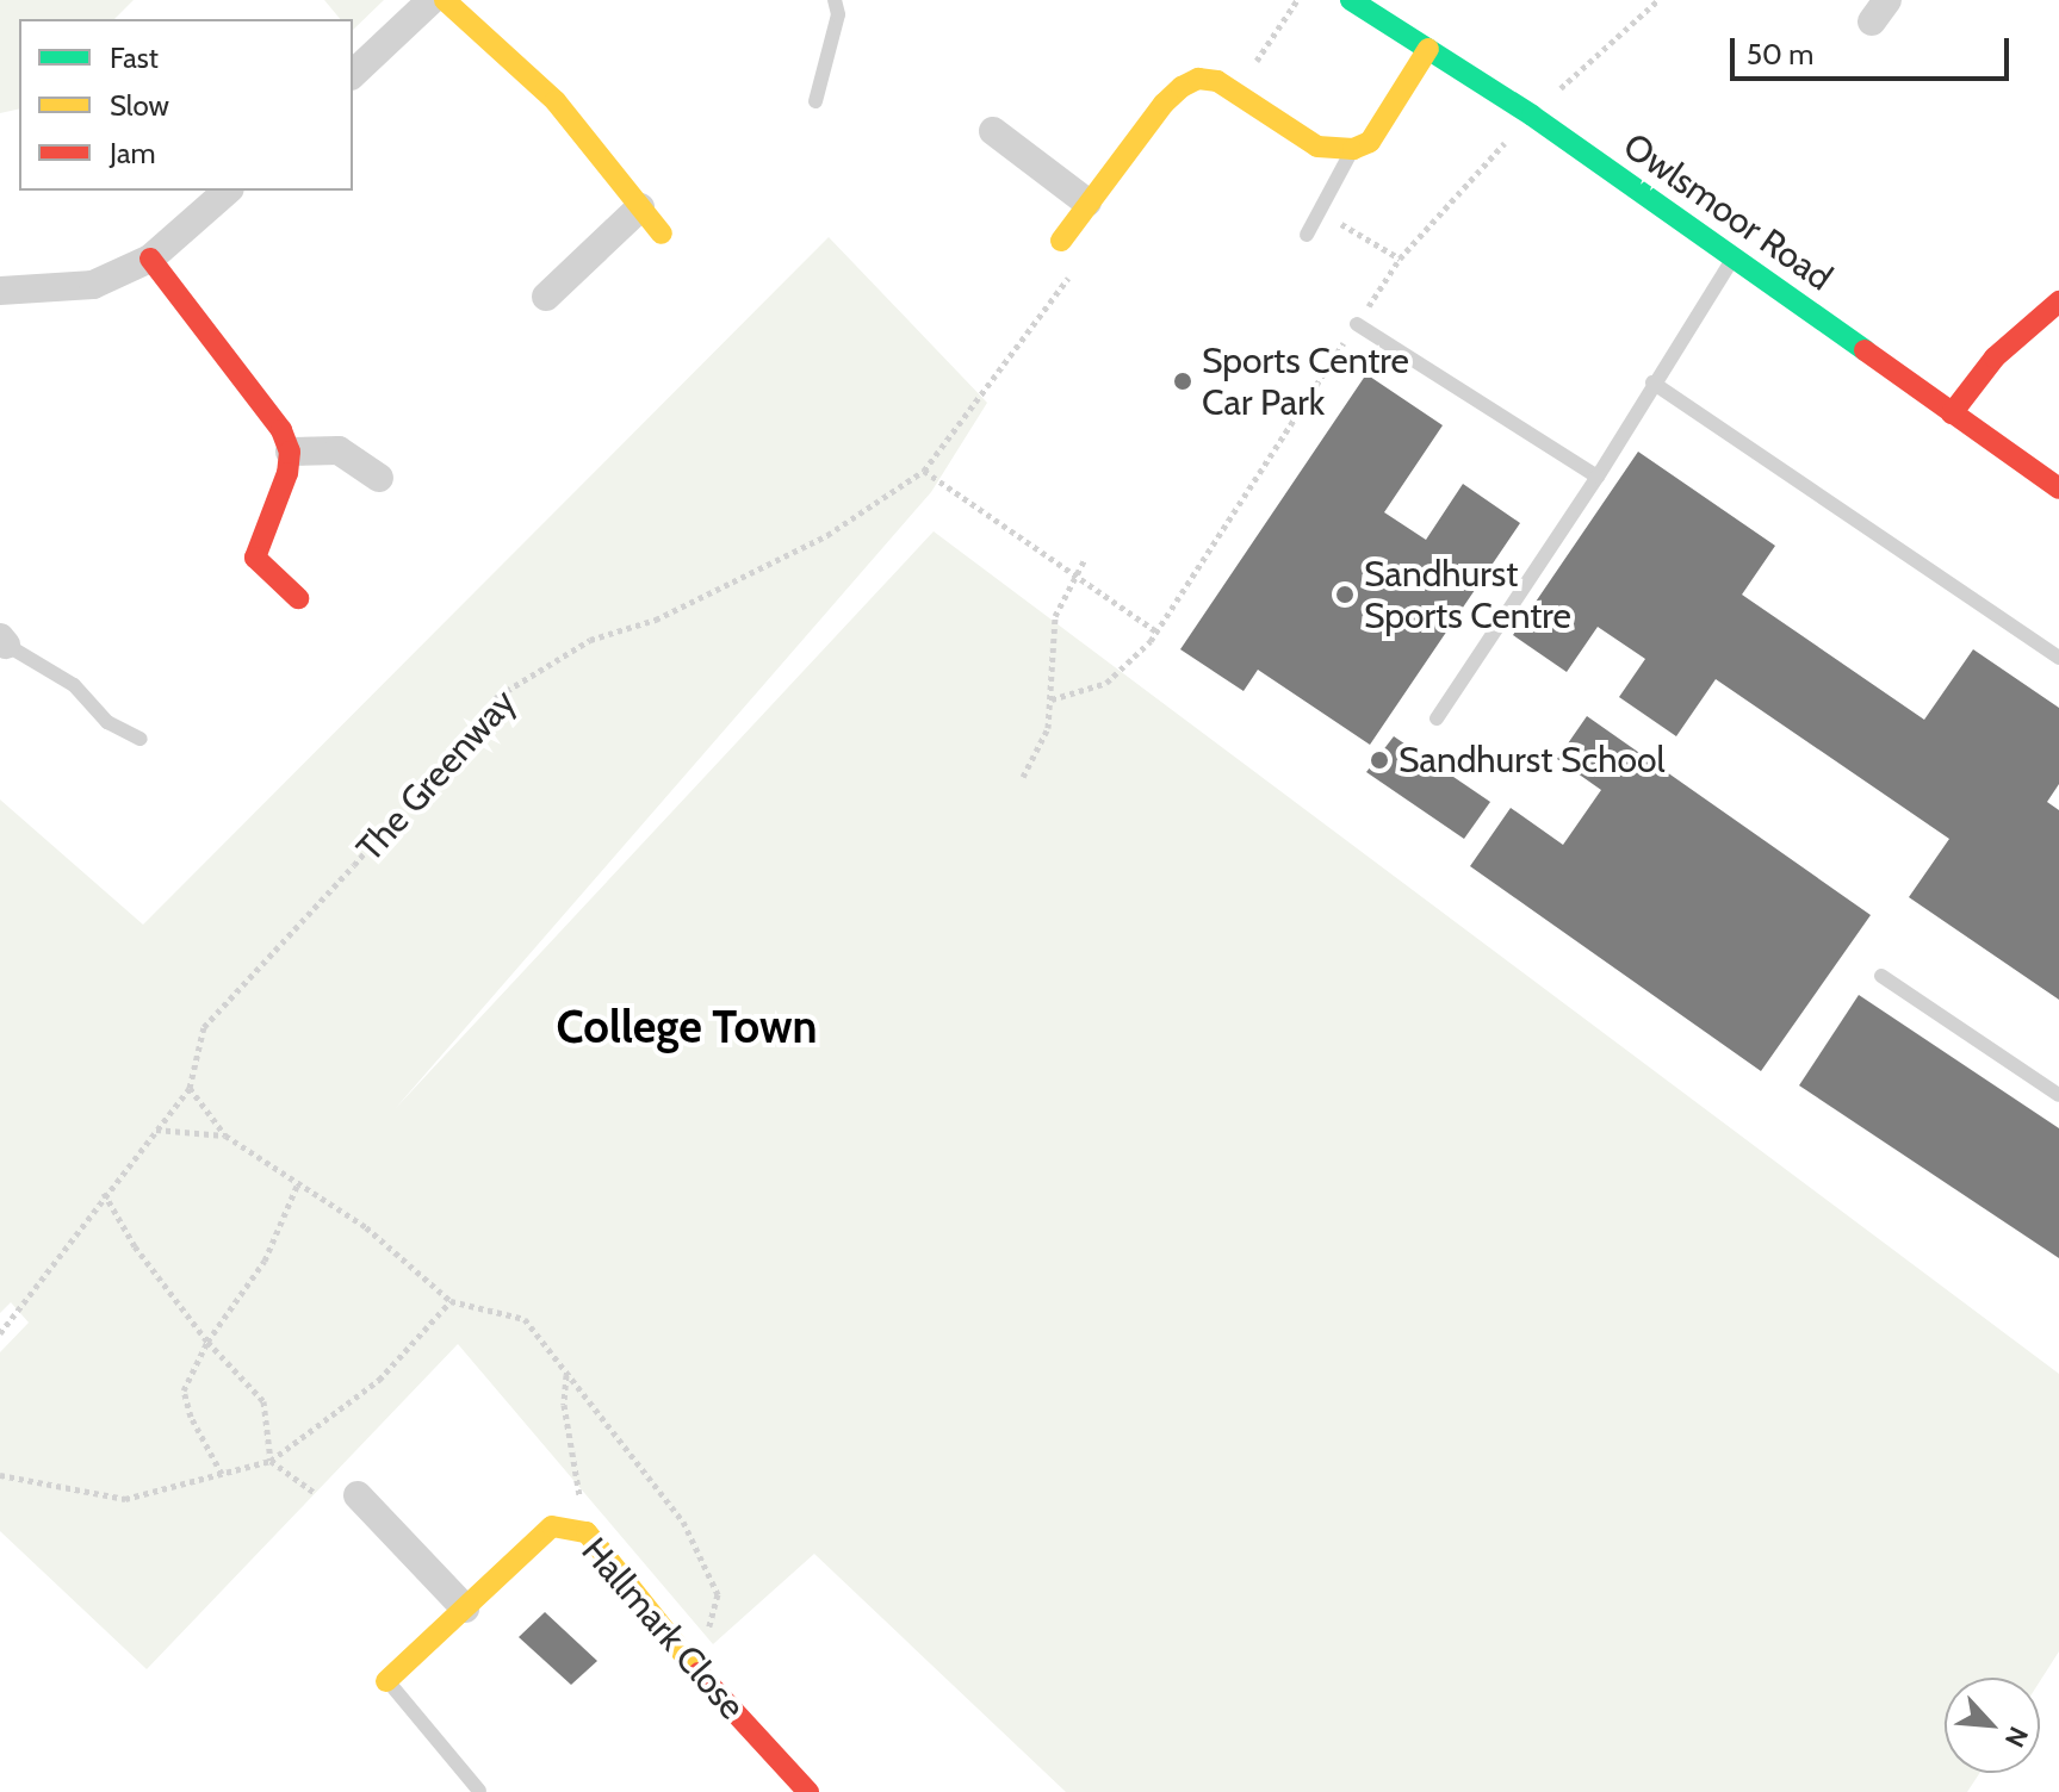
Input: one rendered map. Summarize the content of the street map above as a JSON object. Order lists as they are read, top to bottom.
{
  "streets": {
    "street": ["Owlsmoor Road", "Hallmark Close"],
    "path": ["The Greenway"]
  },
  "districts": ["College Town"],
  "places": ["Sports Centre Car Park", "Sandhurst Sports Centre", "Sandhurst School"],
  "legend": ["Fast", "Slow", "Jam"],
  "scale_bar": "50 m",
  "north": "bottom right"
}
